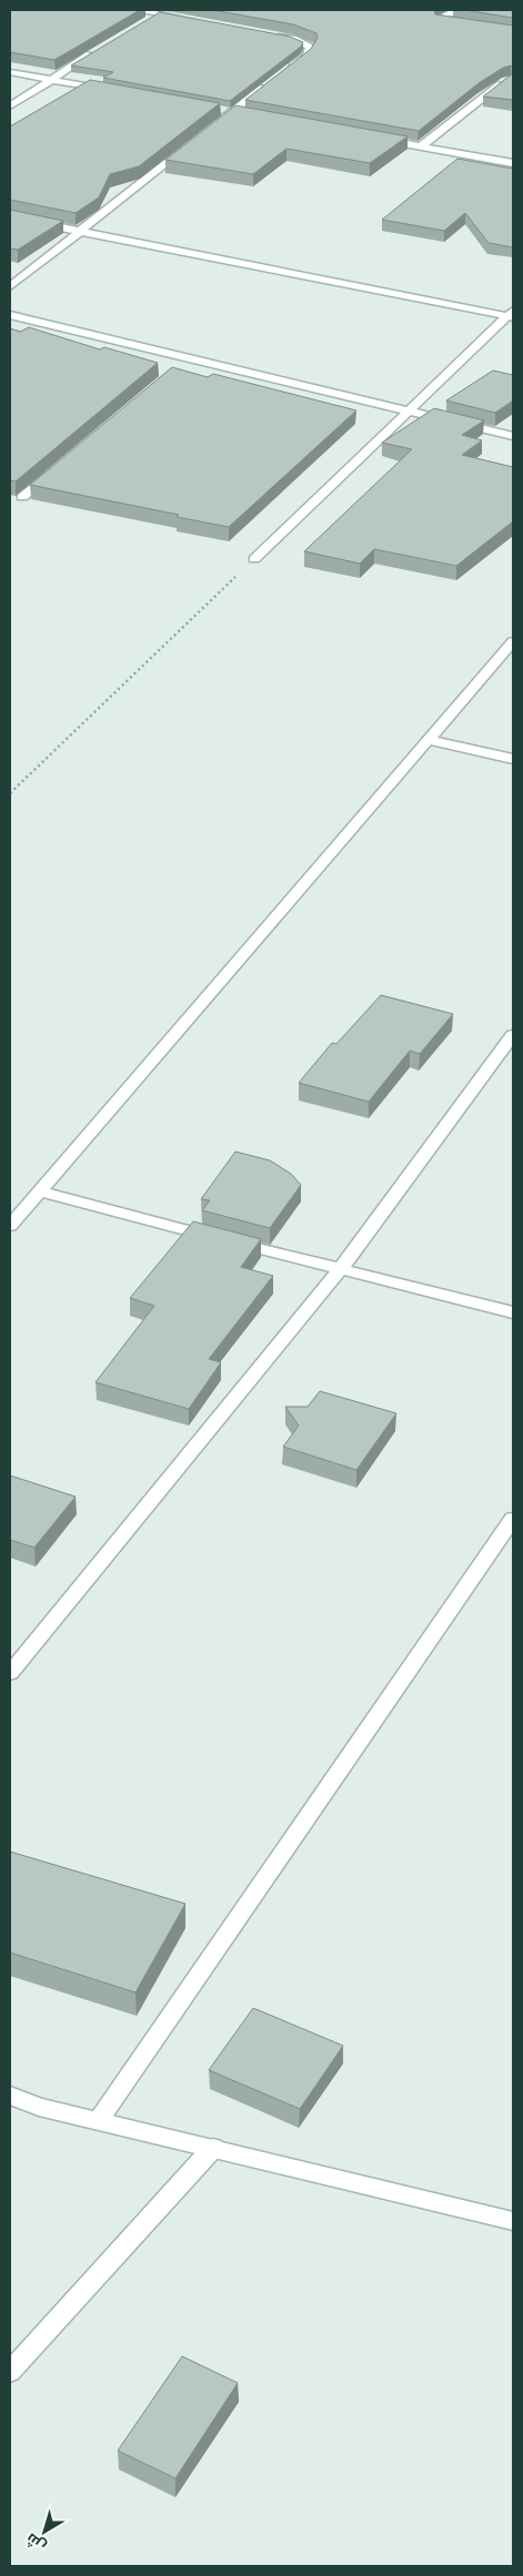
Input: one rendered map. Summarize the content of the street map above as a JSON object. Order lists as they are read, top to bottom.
{
  "north": "bottom left"
}
